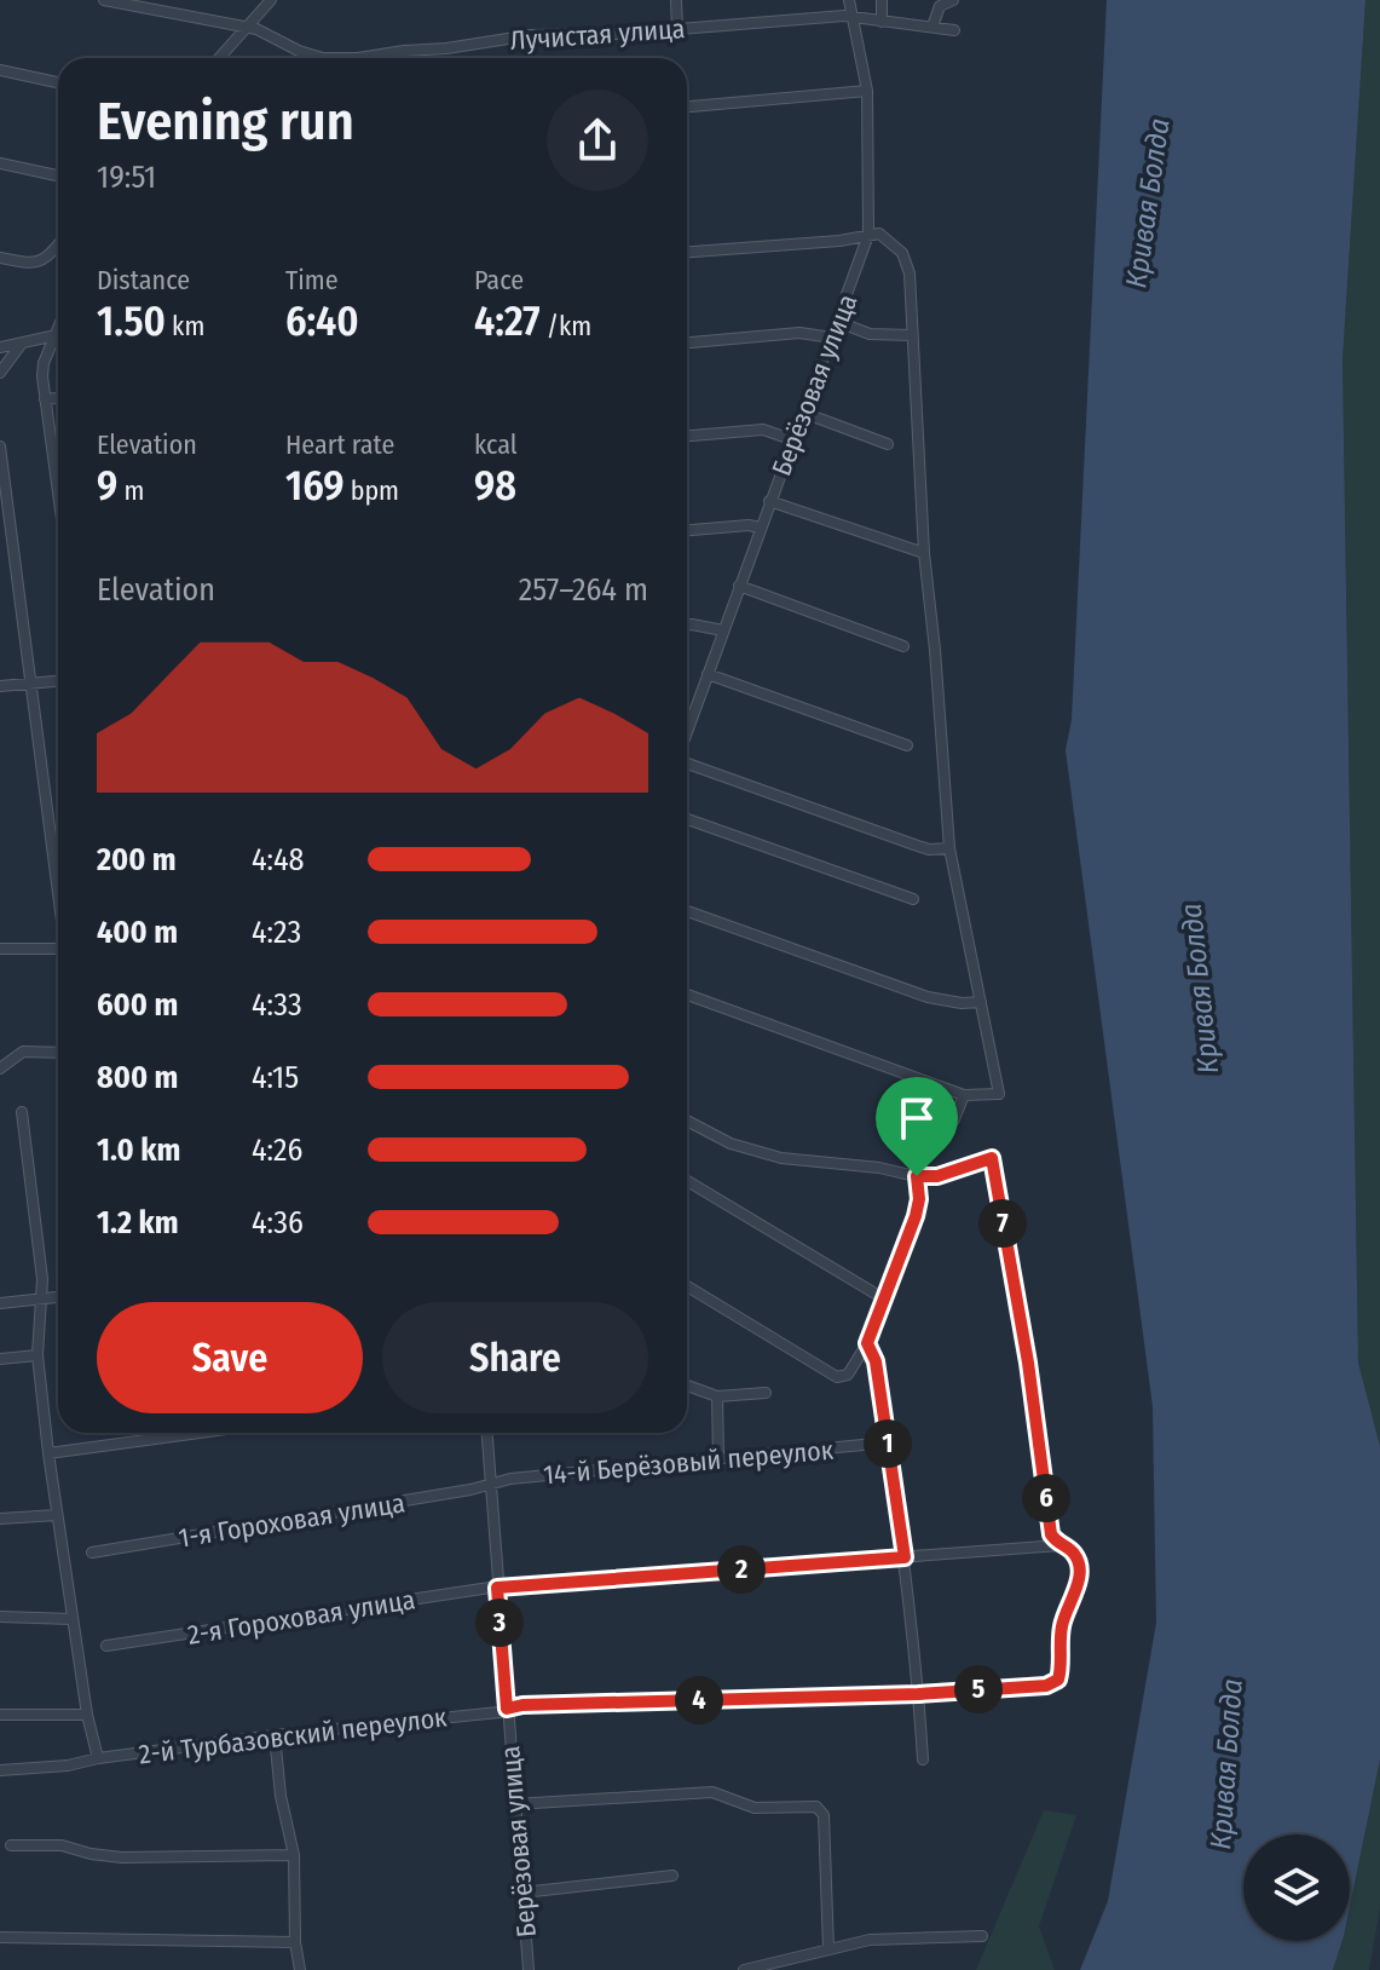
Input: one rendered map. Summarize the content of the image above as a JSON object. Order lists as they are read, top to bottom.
{
  "streets": {
    "street": [
      "Лучистая улица",
      "Берёзовая улица",
      "14-й Берёзовый переулок",
      "1-я Гороховая улица",
      "2-я Гороховая улица",
      "2-й Турбазовский переулок"
    ]
  },
  "crossings": [
    ["Лучистая улица", "Берёзовая улица"],
    ["Берёзовая улица", "14-й Берёзовый переулок"],
    ["Берёзовая улица", "1-я Гороховая улица"],
    ["Берёзовая улица", "2-я Гороховая улица"],
    ["Берёзовая улица", "2-й Турбазовский переулок"],
    ["14-й Берёзовый переулок", "1-я Гороховая улица"],
    ["2-я Гороховая улица", "2-й Турбазовский переулок"]
  ],
  "water": ["Кривая Болда"],
  "page": {
    "heading": ["Evening run", "19:51"],
    "stats": [
      ["Distance", "1.50 km"],
      ["Time", "6:40"],
      ["Pace", "4:27 /km"],
      ["Elevation", "9 m"],
      ["Heart rate", "169 bpm"],
      ["kcal", "98"]
    ],
    "chart": ["Elevation", "257–264 m"],
    "list": [
      {
        "name": "200 m",
        "note": "4:48"
      },
      {
        "name": "400 m",
        "note": "4:23"
      },
      {
        "name": "600 m",
        "note": "4:33"
      },
      {
        "name": "800 m",
        "note": "4:15"
      },
      {
        "name": "1.0 km",
        "note": "4:26"
      },
      {
        "name": "1.2 km",
        "note": "4:36"
      }
    ],
    "pins": [
      "7",
      "1",
      "6",
      "2",
      "3",
      "5",
      "4"
    ],
    "buttons": ["Save", "Share"]
  }
}
